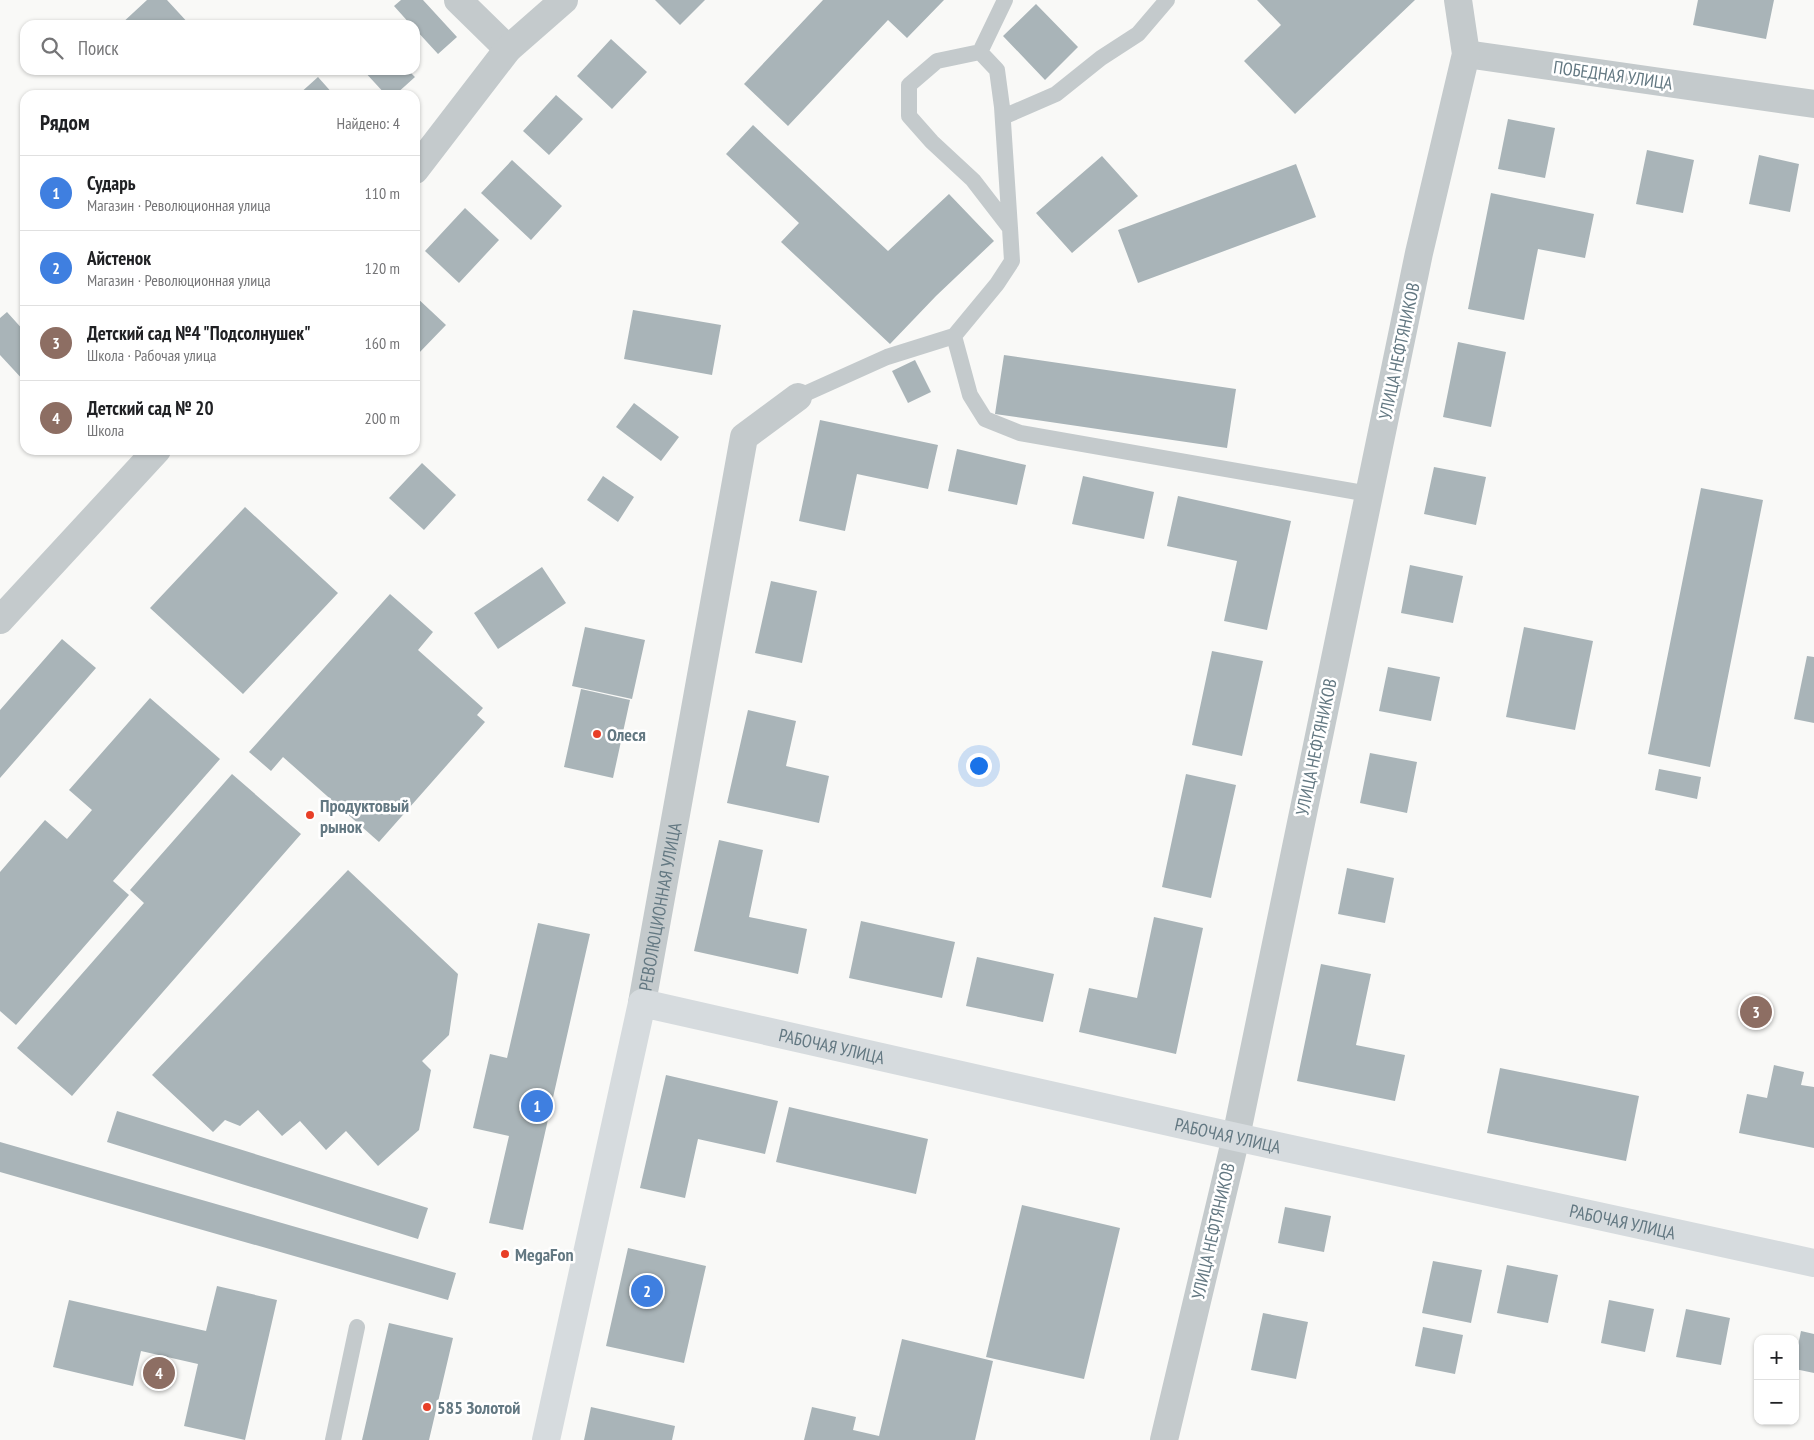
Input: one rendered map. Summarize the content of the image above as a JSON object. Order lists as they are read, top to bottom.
{
  "streets": {
    "main road": ["РЕВОЛЮЦИОННАЯ УЛИЦА", "РАБОЧАЯ УЛИЦА"],
    "street": ["ПОБЕДНАЯ УЛИЦА", "УЛИЦА НЕФТЯНИКОВ"]
  },
  "crossings": [
    ["ПОБЕДНАЯ УЛИЦА", "УЛИЦА НЕФТЯНИКОВ"],
    ["УЛИЦА НЕФТЯНИКОВ", "РАБОЧАЯ УЛИЦА"],
    ["РЕВОЛЮЦИОННАЯ УЛИЦА", "РАБОЧАЯ УЛИЦА"]
  ],
  "places": [
    "Олеся",
    "Продуктовый рынок",
    "MegaFon",
    "585 Золотой"
  ],
  "page": {
    "search": "Поиск",
    "heading": ["Рядом", "Найдено: 4"],
    "list": [
      {
        "mark": "1",
        "name": "Сударь",
        "note": "Магазин · Революционная улица",
        "value": "110 m"
      },
      {
        "mark": "2",
        "name": "Айстенок",
        "note": "Магазин · Революционная улица",
        "value": "120 m"
      },
      {
        "mark": "3",
        "name": "Детский сад №4 \"Подсолнушек\"",
        "note": "Школа · Рабочая улица",
        "value": "160 m"
      },
      {
        "mark": "4",
        "name": "Детский сад № 20",
        "note": "Школа",
        "value": "200 m"
      }
    ],
    "pins": [
      "3",
      "1",
      "2",
      "4"
    ],
    "map_buttons": ["+", "−"]
  }
}
